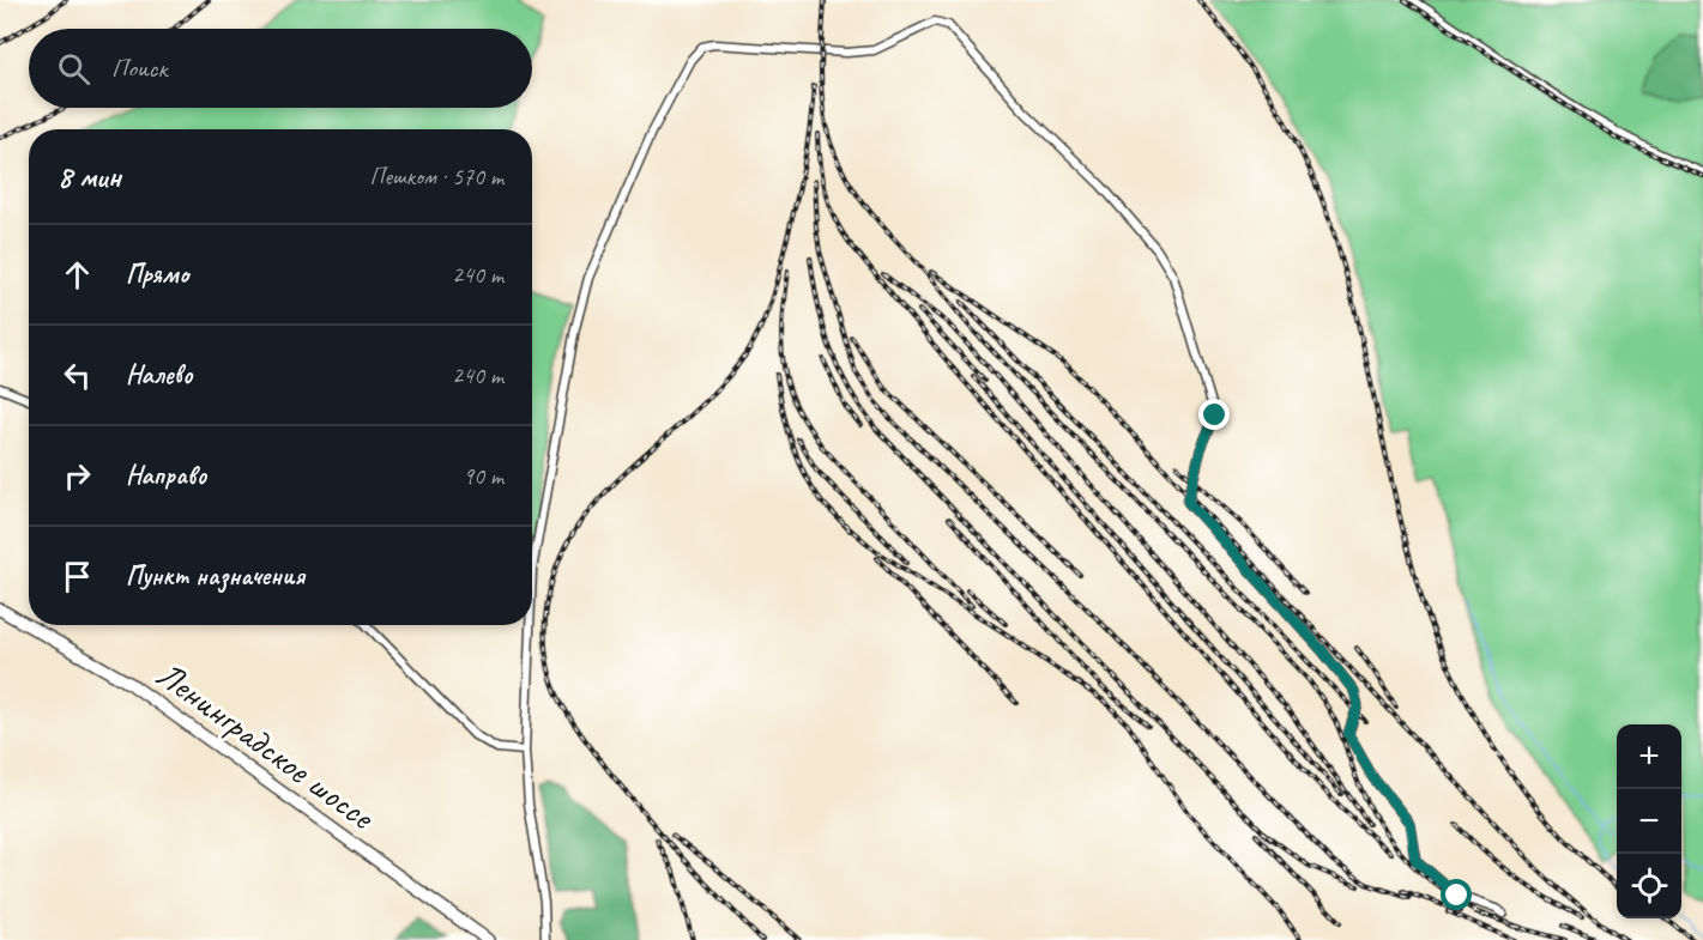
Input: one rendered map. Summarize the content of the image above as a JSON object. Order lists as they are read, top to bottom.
{
  "streets": {
    "main road": ["Ленинградское шоссе"]
  },
  "page": {
    "search": "Поиск",
    "heading": ["8 мин", "Пешком · 570 m"],
    "list": [
      ["Прямо", "240 m"],
      ["Налево", "240 m"],
      ["Направо", "90 m"],
      "Пункт назначения"
    ],
    "map_buttons": ["+", "−"]
  }
}
